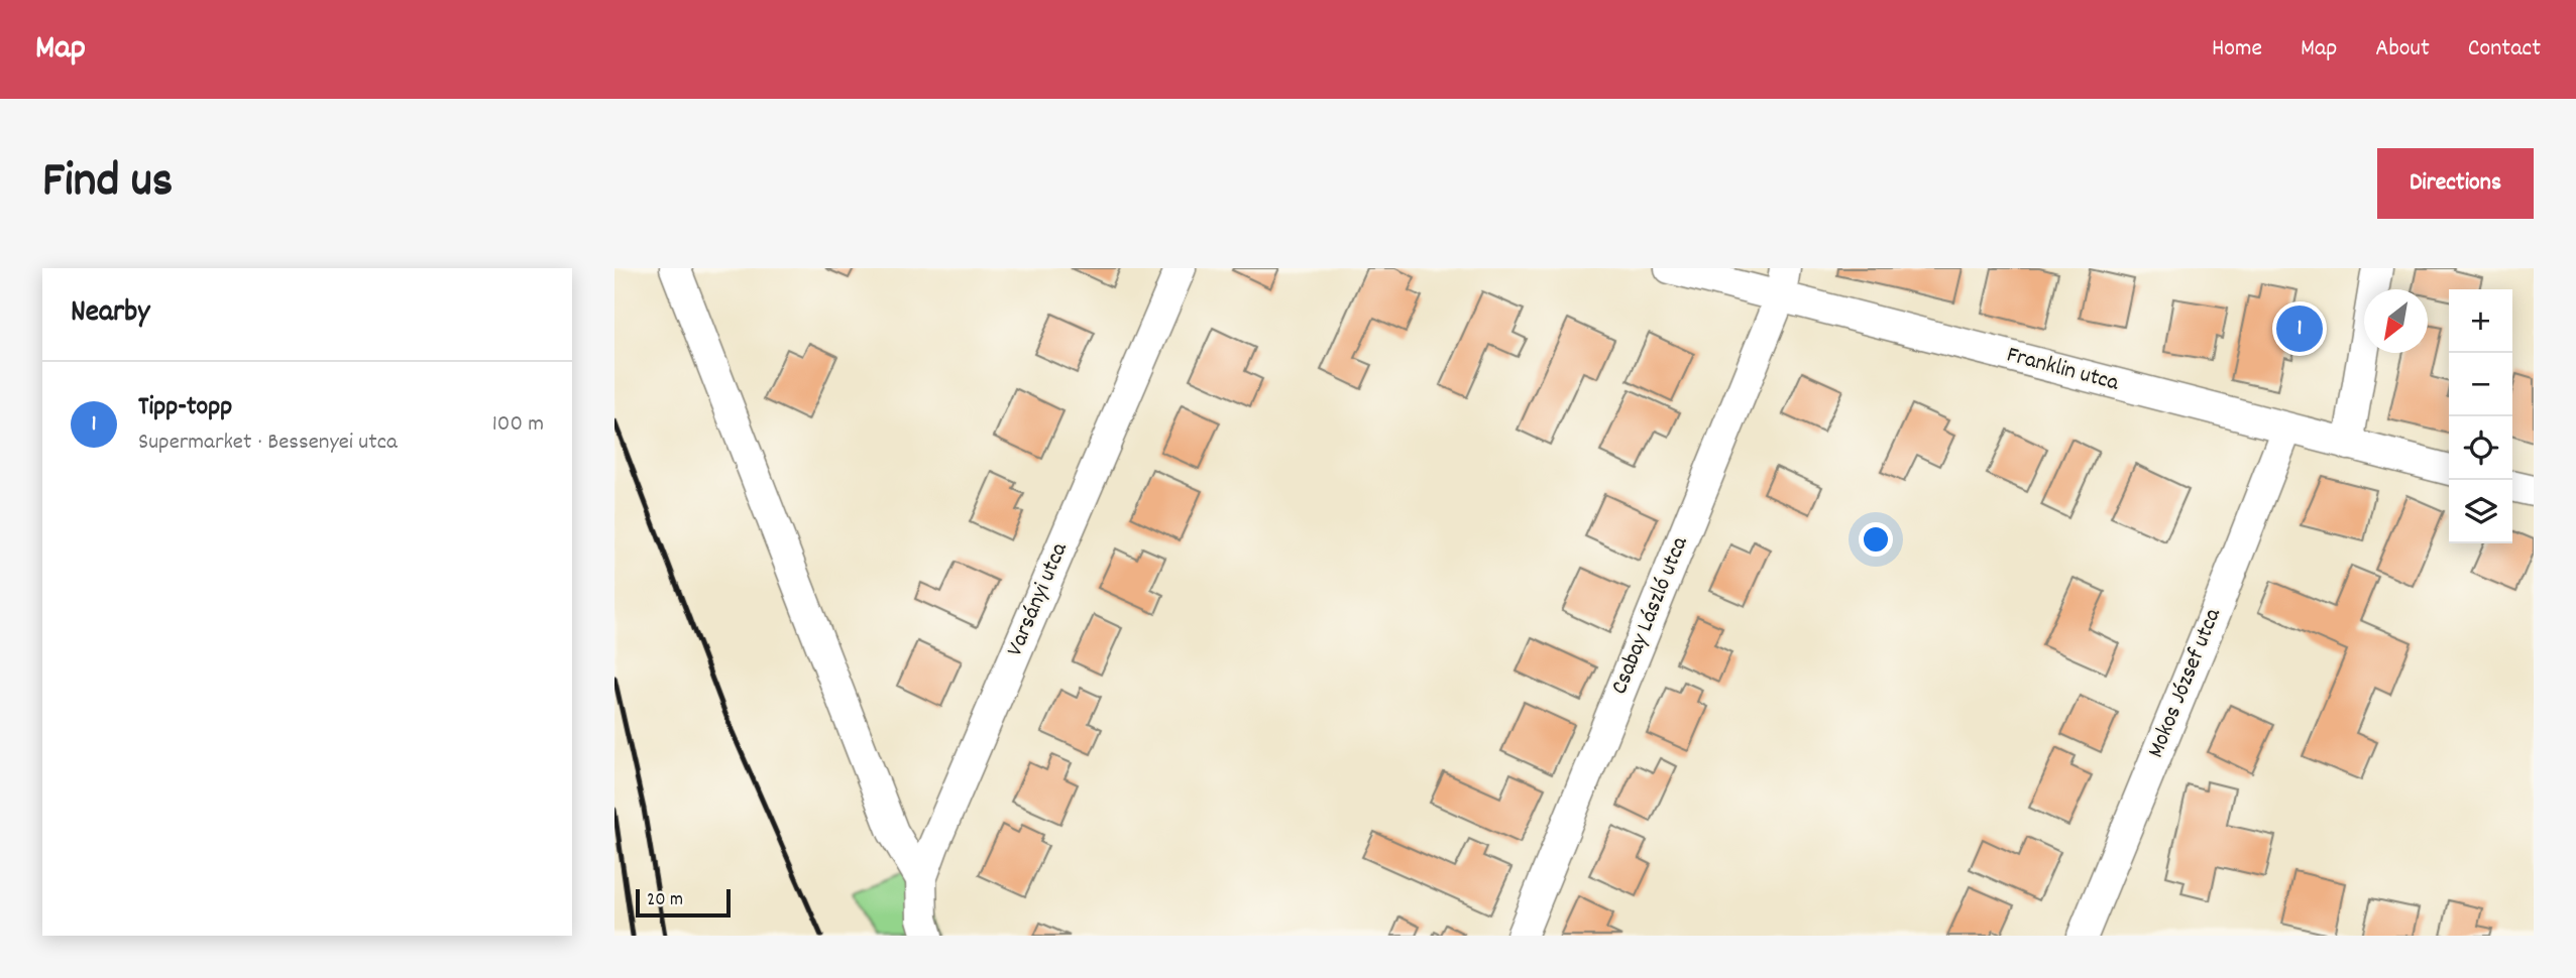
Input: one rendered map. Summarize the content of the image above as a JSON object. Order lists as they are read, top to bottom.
{
  "streets": {
    "street": [
      "Franklin utca",
      "Varsányi utca",
      "Csabay László utca",
      "Mokos József utca"
    ]
  },
  "crossings": [
    ["Franklin utca", "Csabay László utca"],
    ["Franklin utca", "Mokos József utca"]
  ],
  "scale_bar": "20 m",
  "north": "bottom left",
  "page": {
    "header": "Map",
    "nav": [
      "Home",
      "Map",
      "About",
      "Contact"
    ],
    "title": "Find us",
    "buttons": "Directions",
    "heading": "Nearby",
    "map_buttons": ["+", "−"],
    "pins": "1",
    "list": [
      {
        "mark": "1",
        "name": "Tipp-topp",
        "note": "Supermarket · Bessenyei utca",
        "value": "100 m"
      }
    ],
    "scale": "20 m"
  }
}
